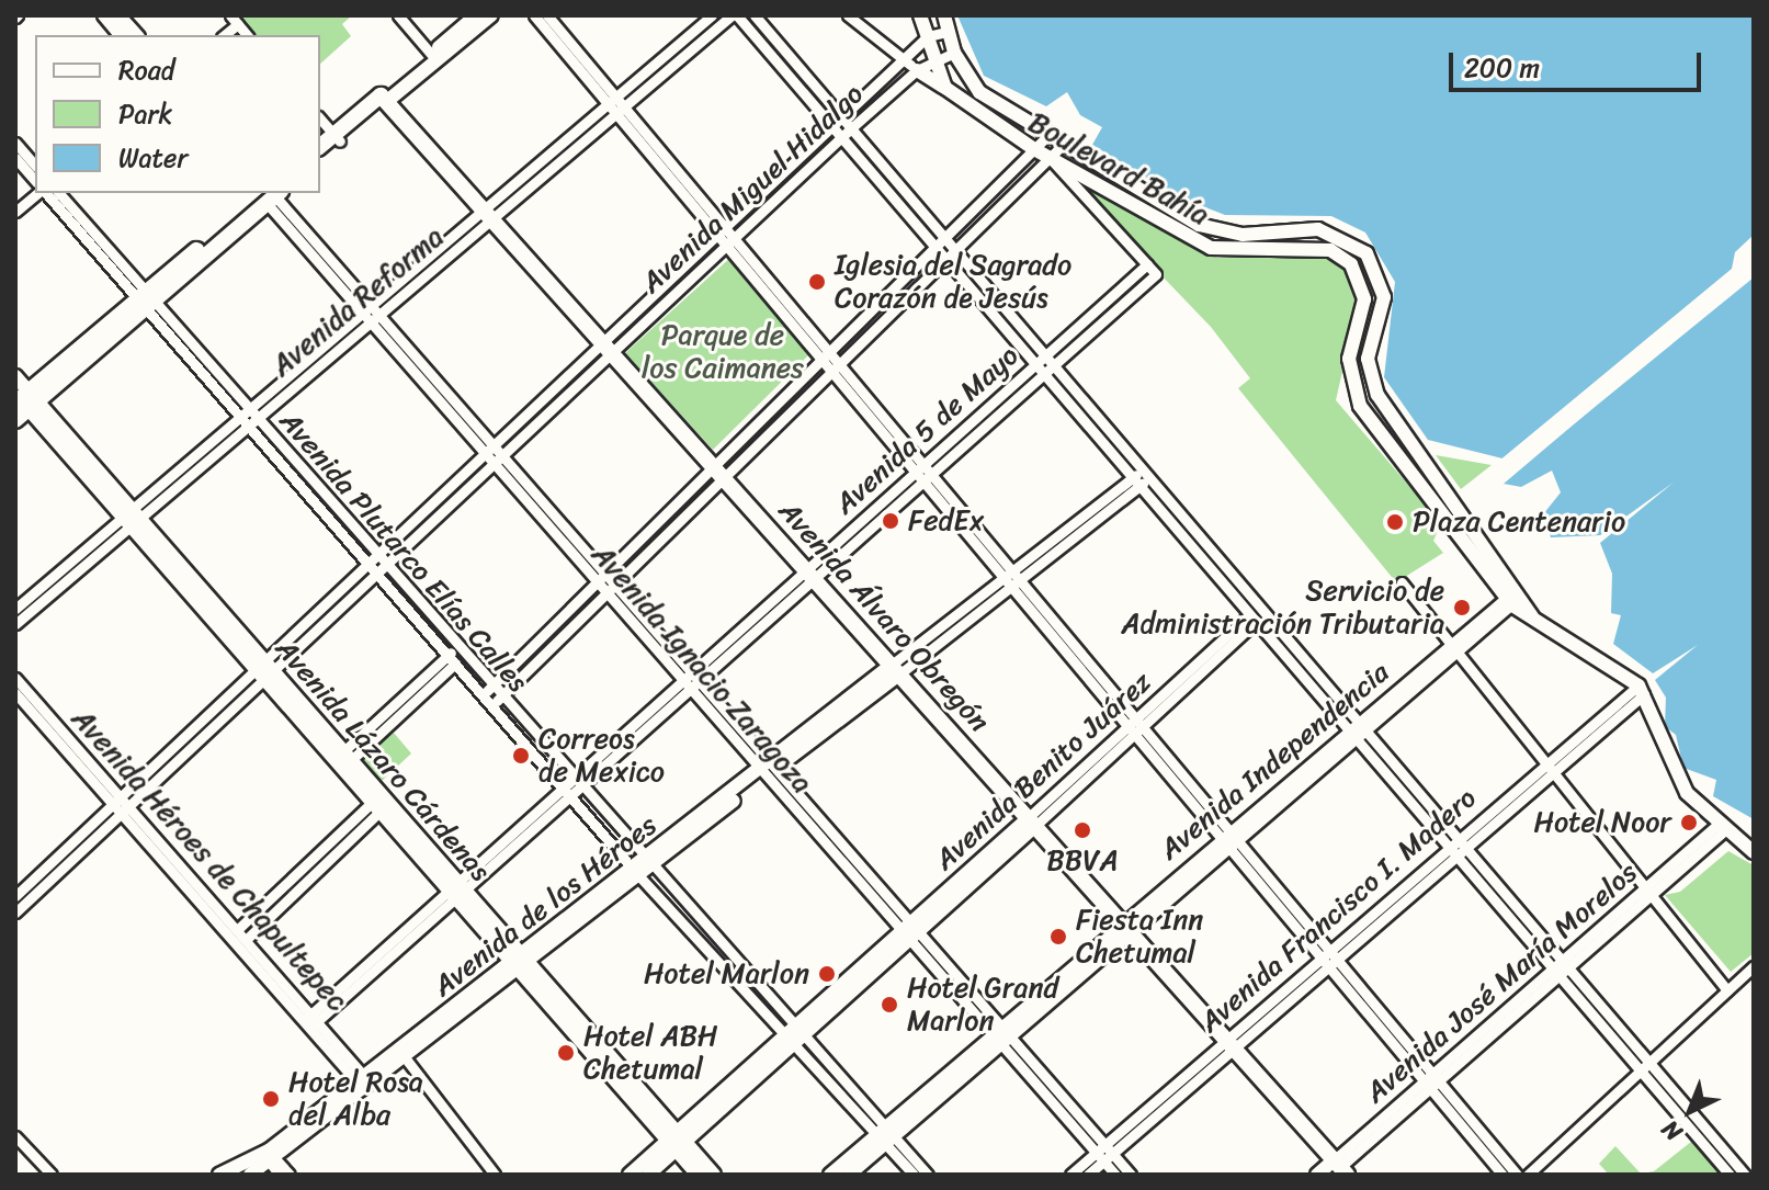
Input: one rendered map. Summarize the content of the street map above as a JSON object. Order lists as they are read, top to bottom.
{
  "streets": {
    "main road": [
      "Boulevard Bahía",
      "Avenida Álvaro Obregón",
      "Avenida Lázaro Cárdenas",
      "Avenida Independencia",
      "Avenida Benito Juárez",
      "Avenida de los Héroes",
      "Avenida José María Morelos"
    ],
    "street": [
      "Avenida Miguel Hidalgo",
      "Avenida Reforma",
      "Avenida 5 de Mayo",
      "Avenida Plutarco Elías Calles",
      "Avenida Ignacio Zaragoza",
      "Avenida Héroes de Chapultepec",
      "Avenida Francisco I. Madero"
    ]
  },
  "crossings": [
    ["Boulevard Bahía", "Avenida Miguel Hidalgo"],
    ["Boulevard Bahía", "Avenida Independencia"],
    ["Boulevard Bahía", "Avenida Francisco I. Madero"],
    ["Avenida Miguel Hidalgo", "Avenida Plutarco Elías Calles"],
    ["Avenida Miguel Hidalgo", "Avenida Álvaro Obregón"],
    ["Avenida Miguel Hidalgo", "Avenida Ignacio Zaragoza"],
    ["Avenida Miguel Hidalgo", "Avenida Lázaro Cárdenas"],
    ["Avenida Miguel Hidalgo", "Avenida Héroes de Chapultepec"],
    ["Avenida Reforma", "Avenida Plutarco Elías Calles"],
    ["Avenida Reforma", "Avenida Álvaro Obregón"],
    ["Avenida Reforma", "Avenida Ignacio Zaragoza"],
    ["Avenida Reforma", "Avenida Lázaro Cárdenas"],
    ["Avenida 5 de Mayo", "Avenida Plutarco Elías Calles"],
    ["Avenida 5 de Mayo", "Avenida Álvaro Obregón"],
    ["Avenida 5 de Mayo", "Avenida Ignacio Zaragoza"],
    ["Avenida 5 de Mayo", "Avenida Lázaro Cárdenas"],
    ["Avenida 5 de Mayo", "Avenida Héroes de Chapultepec"],
    ["Avenida Plutarco Elías Calles", "Avenida Independencia"],
    ["Avenida Plutarco Elías Calles", "Avenida Benito Juárez"],
    ["Avenida Plutarco Elías Calles", "Avenida de los Héroes"],
    ["Avenida Álvaro Obregón", "Avenida Independencia"],
    ["Avenida Álvaro Obregón", "Avenida Benito Juárez"],
    ["Avenida Álvaro Obregón", "Avenida de los Héroes"],
    ["Avenida Álvaro Obregón", "Avenida Francisco I. Madero"],
    ["Avenida Álvaro Obregón", "Avenida José María Morelos"],
    ["Avenida Ignacio Zaragoza", "Avenida Independencia"],
    ["Avenida Ignacio Zaragoza", "Avenida Benito Juárez"],
    ["Avenida Ignacio Zaragoza", "Avenida de los Héroes"],
    ["Avenida Ignacio Zaragoza", "Avenida Francisco I. Madero"],
    ["Avenida Lázaro Cárdenas", "Avenida Benito Juárez"],
    ["Avenida Lázaro Cárdenas", "Avenida de los Héroes"],
    ["Avenida Héroes de Chapultepec", "Avenida de los Héroes"]
  ],
  "parks": ["Parque de los Caimanes"],
  "places": [
    "Iglesia del Sagrado Corazón de Jesús",
    "FedEx",
    "Plaza Centenario",
    "Servicio de Administración Tributaria",
    "Correos de Mexico",
    "Hotel Noor",
    "BBVA",
    "Fiesta Inn Chetumal",
    "Hotel Marlon",
    "Hotel Grand Marlon",
    "Hotel ABH Chetumal",
    "Hotel Rosa del Alba"
  ],
  "legend": ["Road", "Park", "Water"],
  "scale_bar": "200 m",
  "north": "bottom left"
}
